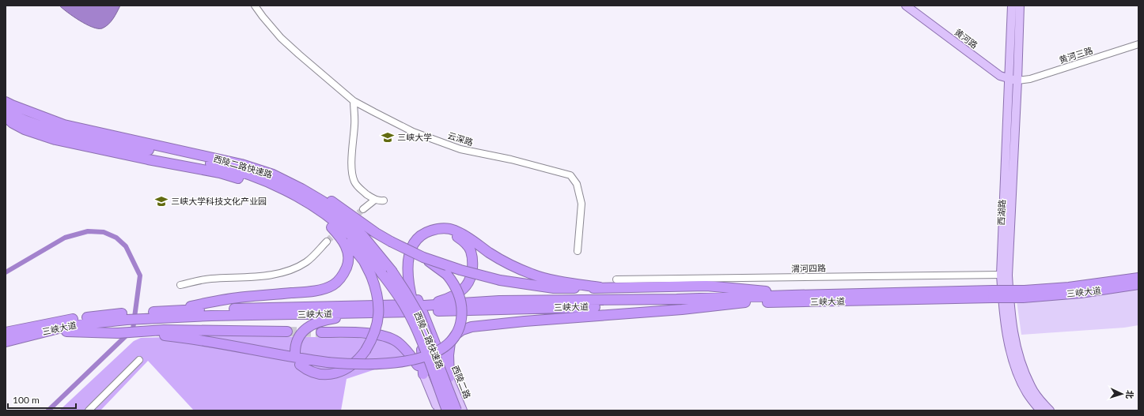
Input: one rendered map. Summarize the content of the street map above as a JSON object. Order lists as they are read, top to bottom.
{
  "streets": {
    "highway": ["西陵二路快速路", "三峡大道"],
    "main road": ["黄河路", "西湖路", "西陵二路"],
    "street": ["黄河三路", "云深路", "渭河四路"]
  },
  "crossings": [
    ["黄河路", "黄河三路"],
    ["黄河路", "西湖路"],
    ["黄河三路", "西湖路"],
    ["西湖路", "渭河四路"]
  ],
  "places": {
    "school or university": ["三峡大学", "三峡大学科技文化产业园"]
  },
  "scale_bar": "100 m",
  "north": "right"
}
